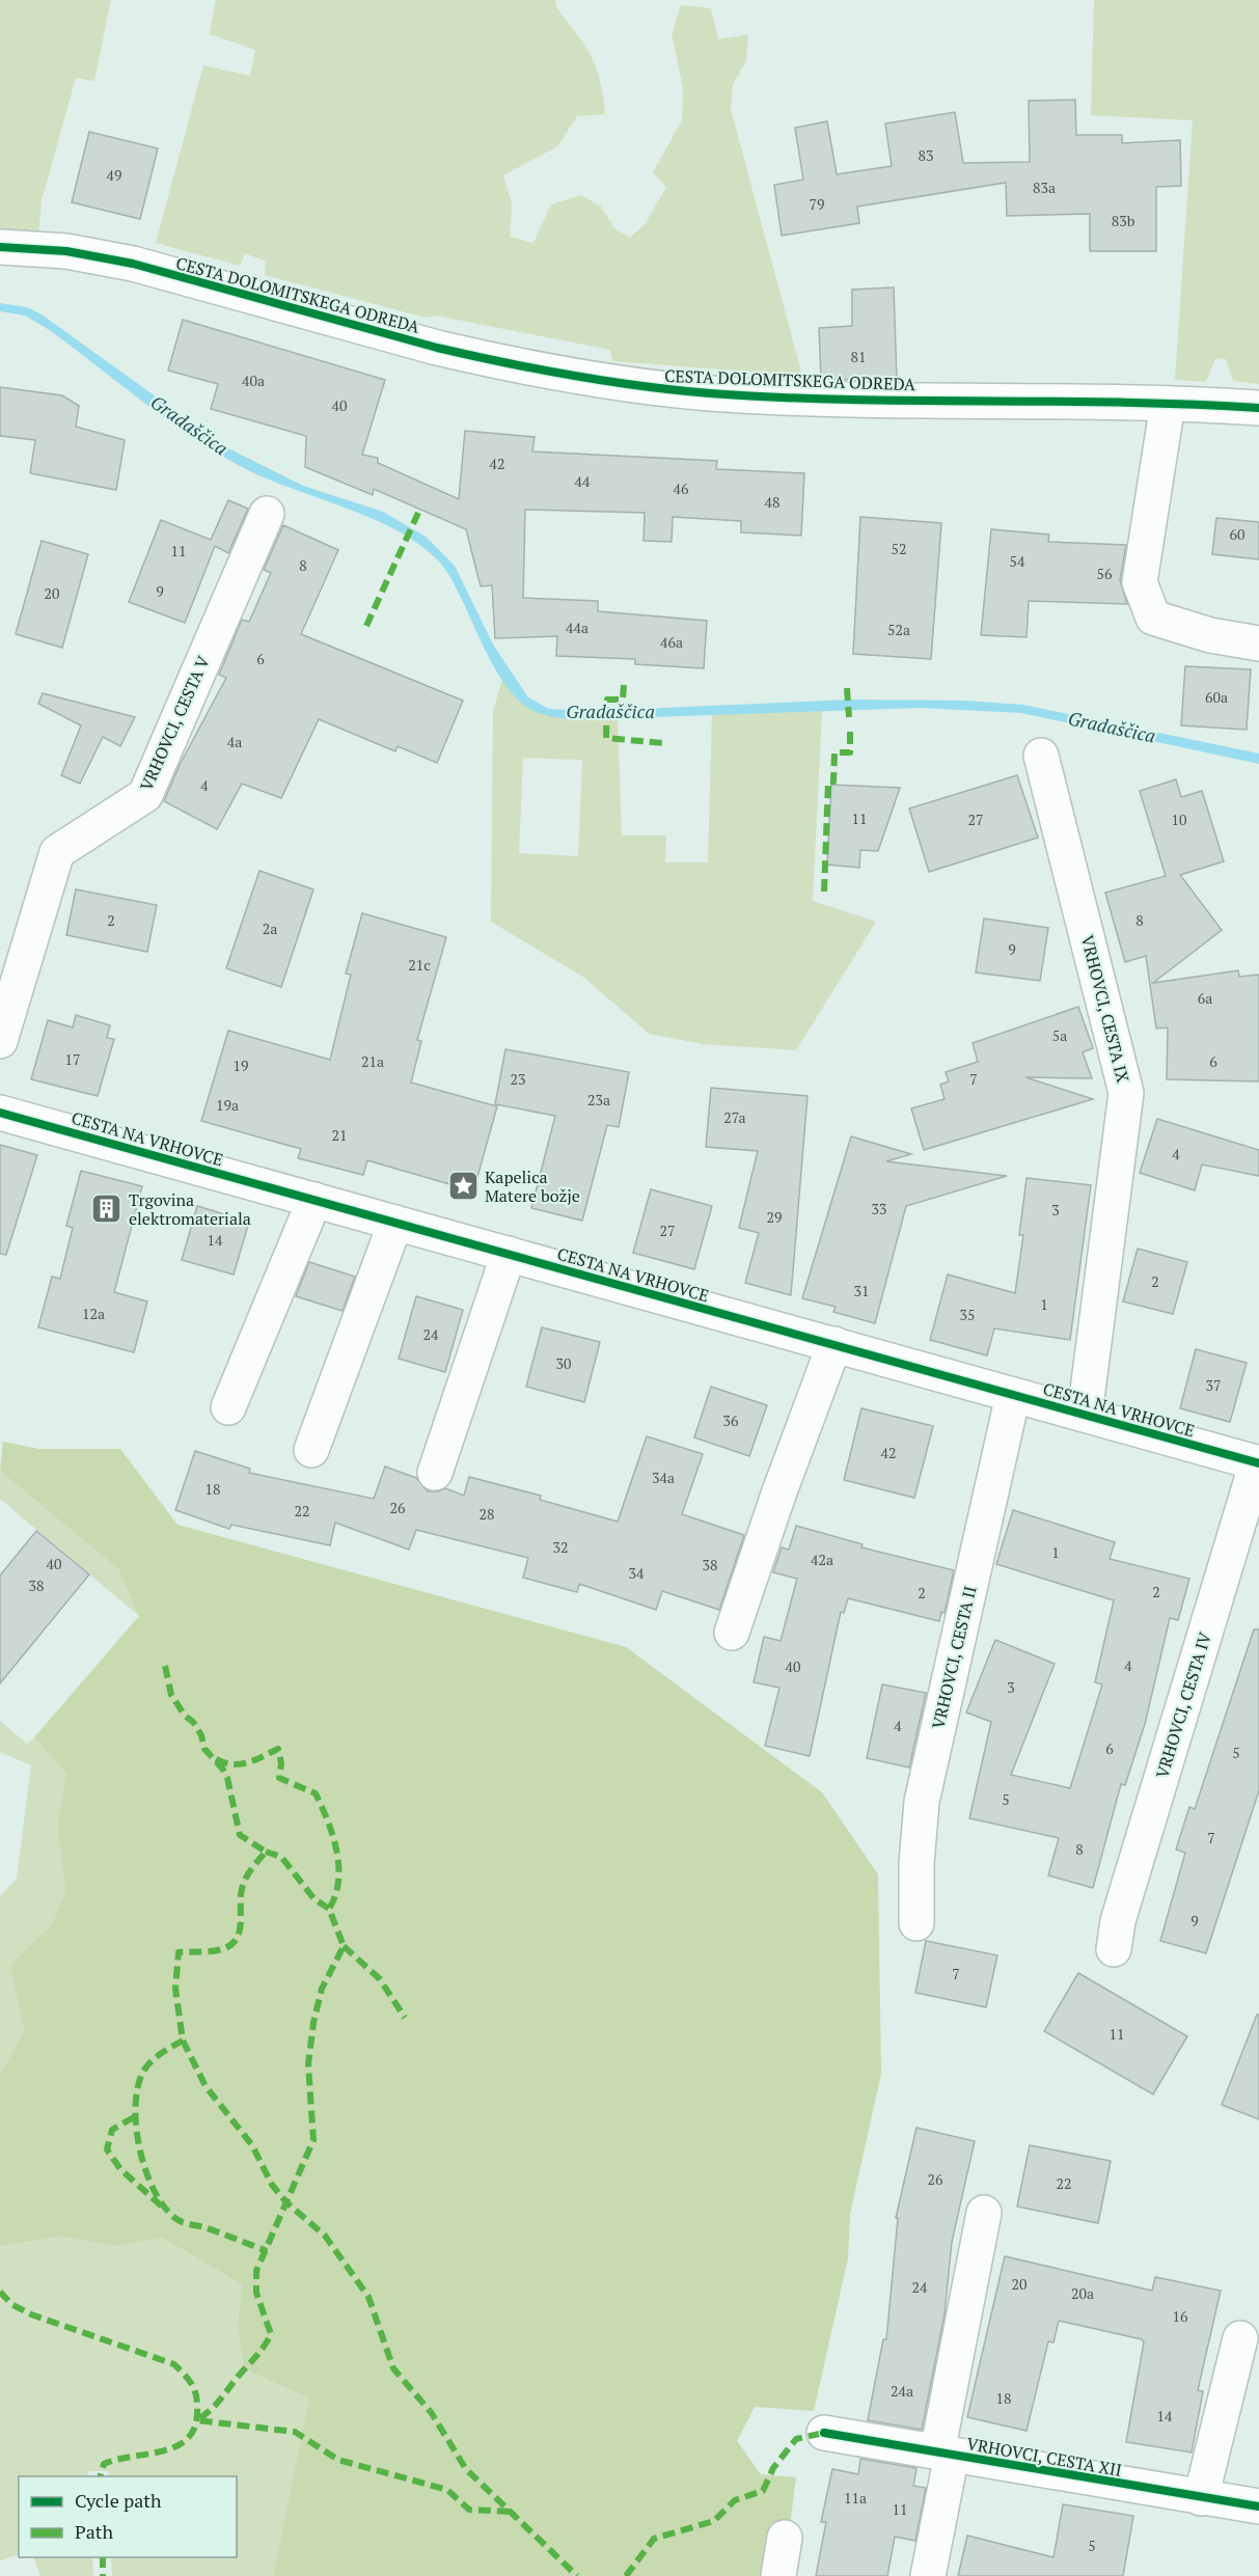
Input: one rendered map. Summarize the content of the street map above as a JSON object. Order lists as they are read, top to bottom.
{
  "streets": {
    "street": [
      "CESTA DOLOMITSKEGA ODREDA",
      "VRHOVCI, CESTA V",
      "VRHOVCI, CESTA IX",
      "CESTA NA VRHOVCE",
      "VRHOVCI, CESTA II",
      "VRHOVCI, CESTA IV",
      "VRHOVCI, CESTA XII"
    ]
  },
  "crossings": [
    ["VRHOVCI, CESTA IX", "CESTA NA VRHOVCE"],
    ["CESTA NA VRHOVCE", "VRHOVCI, CESTA II"],
    ["CESTA NA VRHOVCE", "VRHOVCI, CESTA IV"]
  ],
  "water": ["Gradaščica"],
  "places": {
    "place": ["Kapelica Matere božje"],
    "building": ["Trgovina elektromateriala"]
  },
  "house_numbers": [
    "83",
    "49",
    "83a",
    "79",
    "83b",
    "81",
    "40a",
    "40",
    "42",
    "44",
    "46",
    "48",
    "60",
    "52",
    "11",
    "54",
    "8",
    "56",
    "9",
    "20",
    "44a",
    "52a",
    "46a",
    "6",
    "60a",
    "4a",
    "4",
    "11",
    "27",
    "10",
    "2",
    "8",
    "2a",
    "9",
    "21c",
    "6a",
    "5a",
    "17",
    "21a",
    "6",
    "19",
    "23",
    "7",
    "23a",
    "19a",
    "27a",
    "21",
    "4",
    "33",
    "3",
    "29",
    "27",
    "14",
    "2",
    "31",
    "1",
    "12a",
    "35",
    "24",
    "30",
    "37",
    "36",
    "42",
    "34a",
    "18",
    "26",
    "22",
    "28",
    "32",
    "1",
    "42a",
    "40",
    "38",
    "34",
    "38",
    "2",
    "2",
    "4",
    "40",
    "3",
    "4",
    "6",
    "5",
    "5",
    "7",
    "8",
    "9",
    "7",
    "11",
    "26",
    "22",
    "20",
    "24",
    "20a",
    "16",
    "24a",
    "18",
    "14",
    "11a",
    "11",
    "5"
  ],
  "legend": ["Cycle path", "Path"]
}
